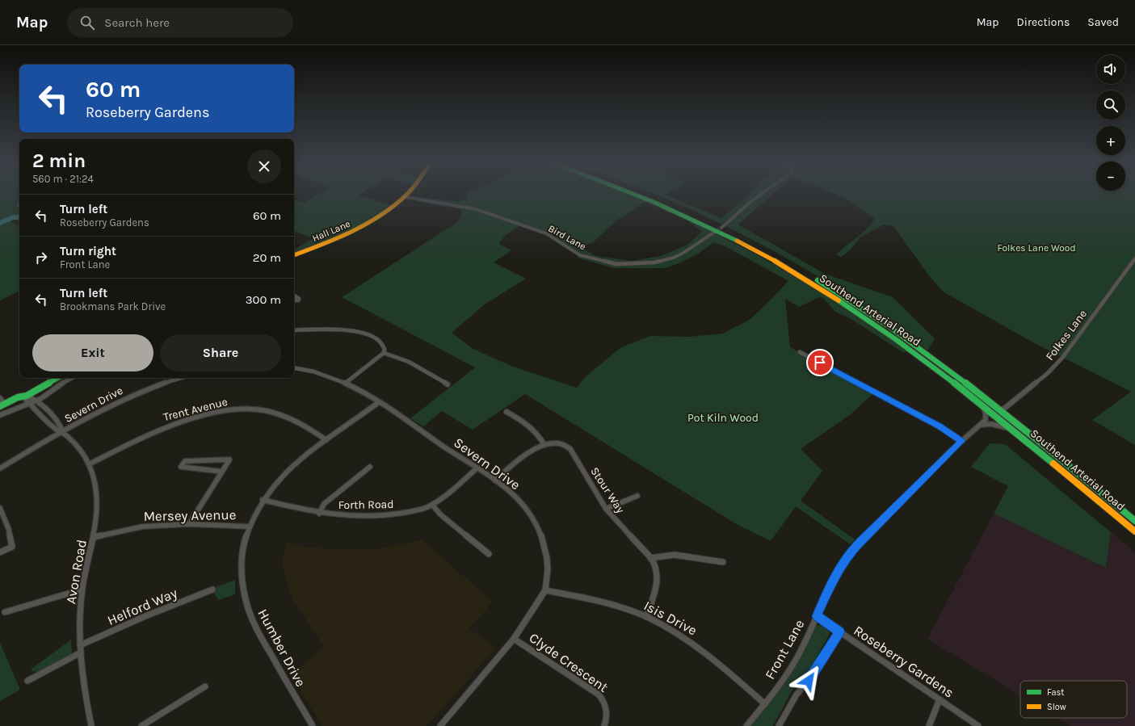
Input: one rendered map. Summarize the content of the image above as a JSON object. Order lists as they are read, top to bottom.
{
  "streets": {
    "main road": ["Hall Lane", "Southend Arterial Road"],
    "street": [
      "Bird Lane",
      "Folkes Lane",
      "Severn Drive",
      "Trent Avenue",
      "Stour Way",
      "Forth Road",
      "Mersey Avenue",
      "Avon Road",
      "Helford Way",
      "Isis Drive",
      "Humber Drive",
      "Front Lane",
      "Roseberry Gardens",
      "Clyde Crescent"
    ]
  },
  "crossings": [
    ["Hall Lane", "Bird Lane"],
    ["Bird Lane", "Southend Arterial Road"],
    ["Southend Arterial Road", "Folkes Lane"],
    ["Severn Drive", "Stour Way"],
    ["Severn Drive", "Forth Road"],
    ["Severn Drive", "Avon Road"],
    ["Severn Drive", "Isis Drive"],
    ["Severn Drive", "Humber Drive"],
    ["Severn Drive", "Clyde Crescent"],
    ["Trent Avenue", "Avon Road"],
    ["Trent Avenue", "Humber Drive"],
    ["Stour Way", "Isis Drive"],
    ["Forth Road", "Humber Drive"],
    ["Mersey Avenue", "Avon Road"],
    ["Mersey Avenue", "Humber Drive"],
    ["Avon Road", "Helford Way"],
    ["Isis Drive", "Front Lane"],
    ["Front Lane", "Roseberry Gardens"]
  ],
  "parks": ["Folkes Lane Wood", "Pot Kiln Wood"],
  "legend": ["Fast", "Slow"],
  "page": {
    "header": "Map",
    "search": "Search here",
    "nav": ["Map", "Directions", "Saved"],
    "map_buttons": ["+", "−"],
    "turn": ["60 m", "Roseberry Gardens"],
    "heading": ["2 min", "560 m · 21:24"],
    "list": [
      {
        "name": "Turn left",
        "note": "Roseberry Gardens",
        "value": "60 m"
      },
      {
        "name": "Turn right",
        "note": "Front Lane",
        "value": "20 m"
      },
      {
        "name": "Turn left",
        "note": "Brookmans Park Drive",
        "value": "300 m"
      }
    ],
    "buttons": ["Exit", "Share"]
  }
}
